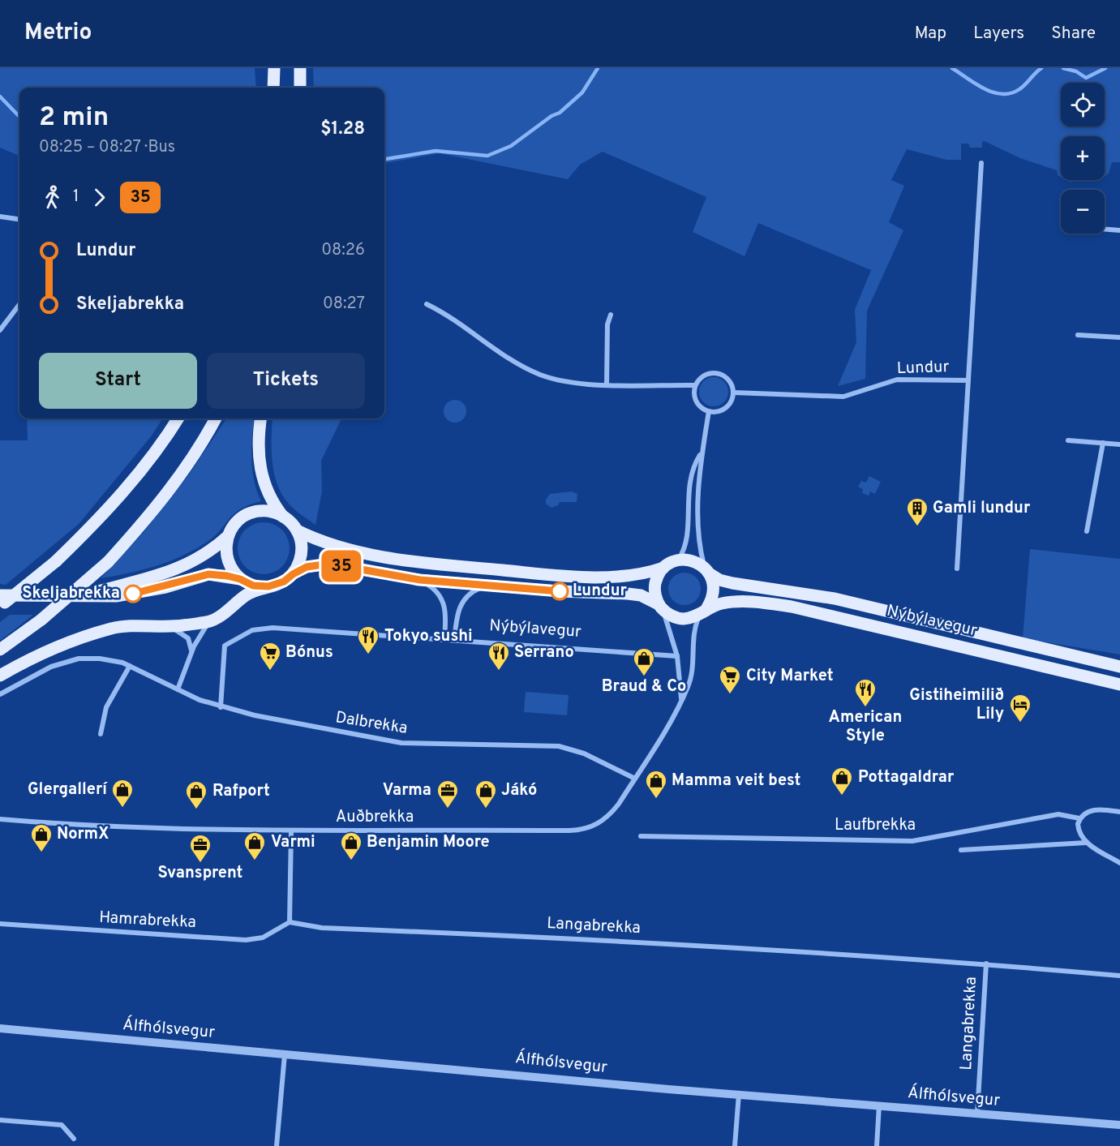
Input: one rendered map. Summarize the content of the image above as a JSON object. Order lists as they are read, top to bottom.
{
  "streets": {
    "main road": ["Nýbýlavegur"],
    "street": [
      "Lundur",
      "Dalbrekka",
      "Auðbrekka",
      "Laufbrekka",
      "Hamrabrekka",
      "Langabrekka",
      "Álfhólsvegur"
    ]
  },
  "crossings": [
    ["Nýbýlavegur", "Dalbrekka"],
    ["Nýbýlavegur", "Auðbrekka"],
    ["Dalbrekka", "Auðbrekka"],
    ["Hamrabrekka", "Langabrekka"],
    ["Langabrekka", "Álfhólsvegur"]
  ],
  "places": {
    "building": ["Gamli lundur"],
    "other": ["Lundur", "Skeljabrekka"],
    "restaurant": ["Tokyo sushi", "Serrano", "American Style"],
    "supermarket": ["Bónus", "City Market"],
    "shop": [
      "Braud & Co",
      "Pottagaldrar",
      "Mamma veit best",
      "Glergallerí",
      "Jákó",
      "Rafport",
      "NormX",
      "Varmi",
      "Benjamin Moore"
    ],
    "hotel": ["Gistiheimilið Lily"],
    "office": ["Varma", "Svansprent"]
  },
  "lines": ["bus line 35"],
  "page": {
    "header": "Metrio",
    "nav": ["Map", "Layers", "Share"],
    "on_map": "35",
    "map_buttons": ["+", "−"],
    "heading": ["2 min", "08:25 – 08:27 · Bus", "$1.28"],
    "legs": ["1", "35"],
    "list": [
      {
        "name": "Lundur",
        "value": "08:26"
      },
      {
        "name": "Skeljabrekka",
        "value": "08:27"
      }
    ],
    "buttons": ["Start", "Tickets"]
  }
}
